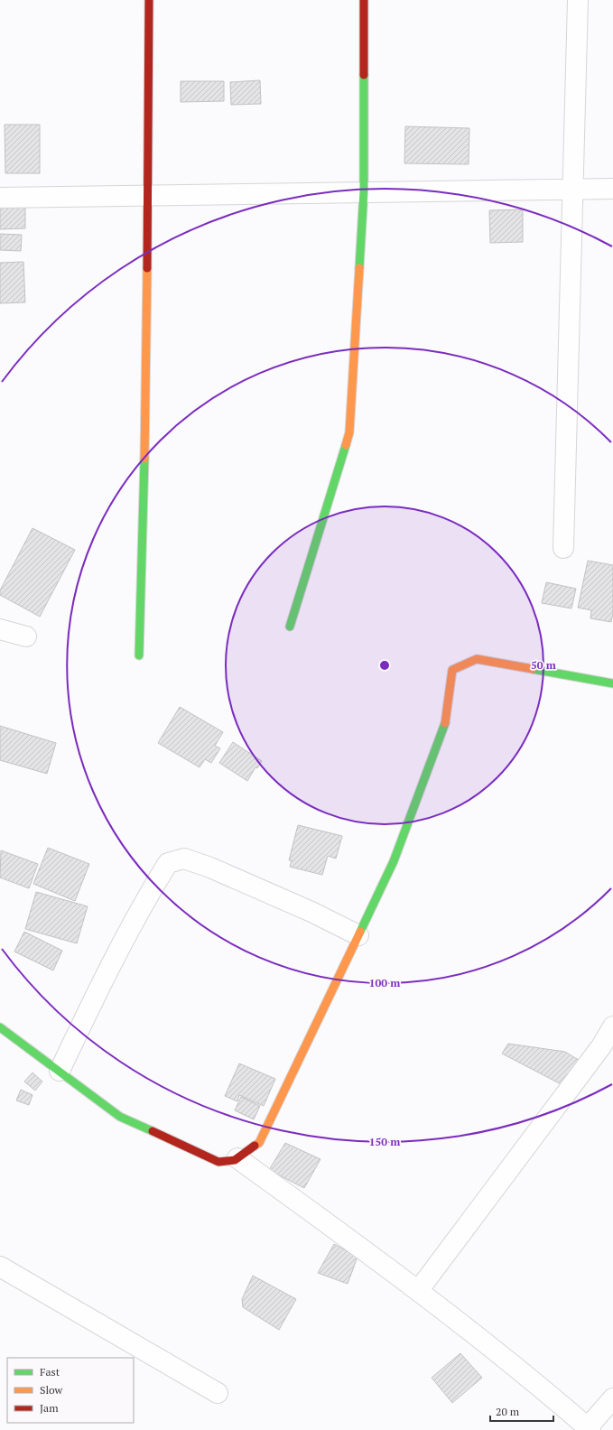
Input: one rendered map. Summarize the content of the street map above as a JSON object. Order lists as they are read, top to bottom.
{
  "legend": ["Fast", "Slow", "Jam"],
  "scale_bar": "20 m",
  "rings": ["50 m", "100 m", "150 m"]
}
